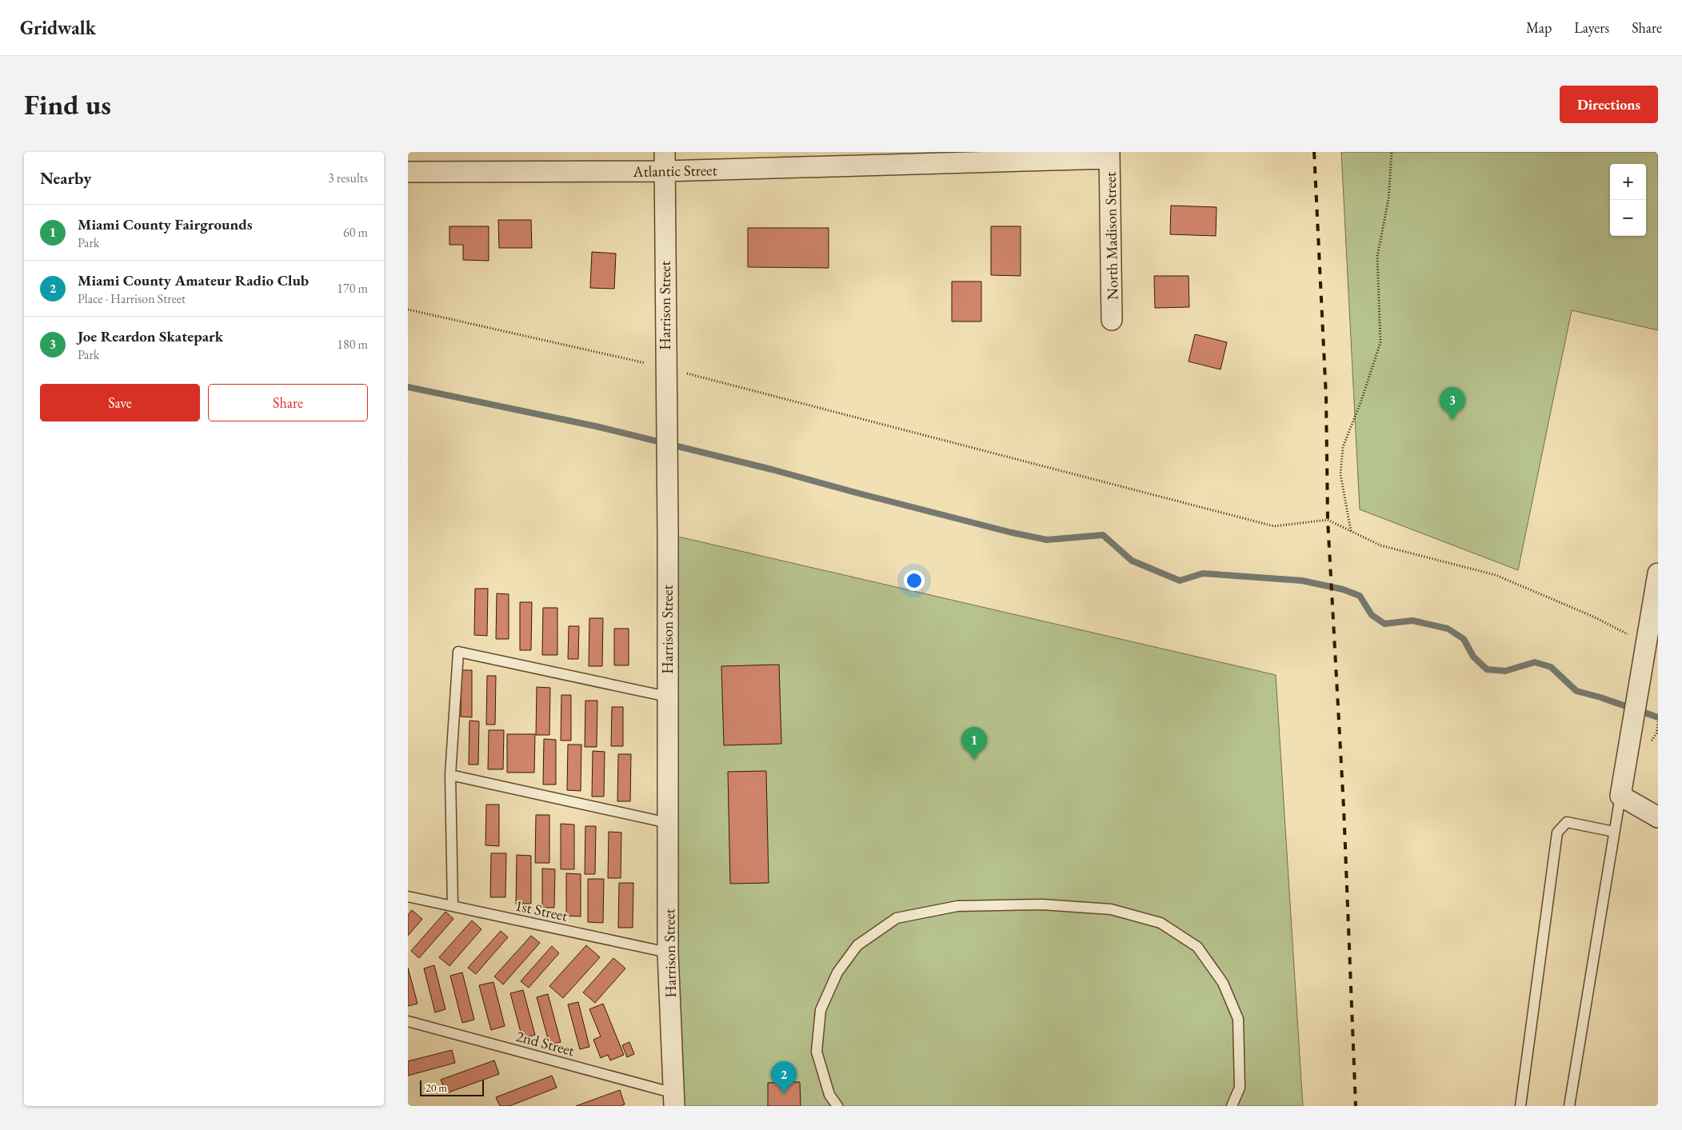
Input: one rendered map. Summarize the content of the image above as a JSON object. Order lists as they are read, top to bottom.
{
  "streets": {
    "street": ["Atlantic Street", "North Madison Street", "Harrison Street"],
    "lane": ["1st Street", "2nd Street"]
  },
  "crossings": [
    ["Atlantic Street", "North Madison Street"],
    ["Atlantic Street", "Harrison Street"],
    ["Harrison Street", "1st Street"],
    ["Harrison Street", "2nd Street"]
  ],
  "scale_bar": "20 m",
  "page": {
    "header": "Gridwalk",
    "nav": ["Map", "Layers", "Share"],
    "buttons": [
      "Directions",
      ["Save", "Share"]
    ],
    "title": "Find us",
    "heading": ["Nearby", "3 results"],
    "map_buttons": ["+", "−"],
    "list": [
      {
        "mark": "1",
        "name": "Miami County Fairgrounds",
        "note": "Park",
        "value": "60 m"
      },
      {
        "mark": "2",
        "name": "Miami County Amateur Radio Club",
        "note": "Place · Harrison Street",
        "value": "170 m"
      },
      {
        "mark": "3",
        "name": "Joe Reardon Skatepark",
        "note": "Park",
        "value": "180 m"
      }
    ],
    "pins": ["3", "1", "2"],
    "scale": "20 m"
  }
}
